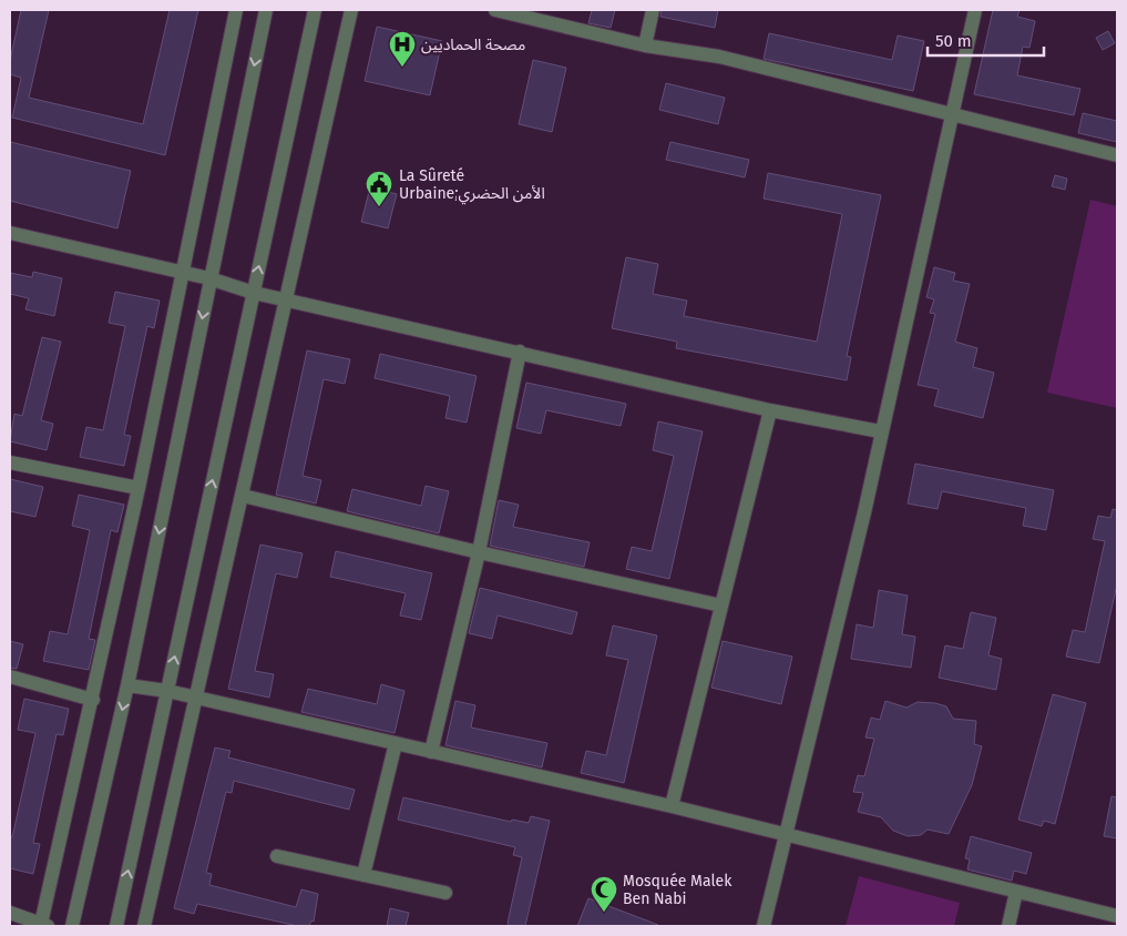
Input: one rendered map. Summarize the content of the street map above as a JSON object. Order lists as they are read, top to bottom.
{
  "places": {
    "hospital": ["مصحة الحماديين"],
    "public building": ["La Sûreté Urbaine;الأمن الحضري"],
    "mosque": ["Mosquée Malek Ben Nabi"]
  },
  "scale_bar": "50 m"
}
